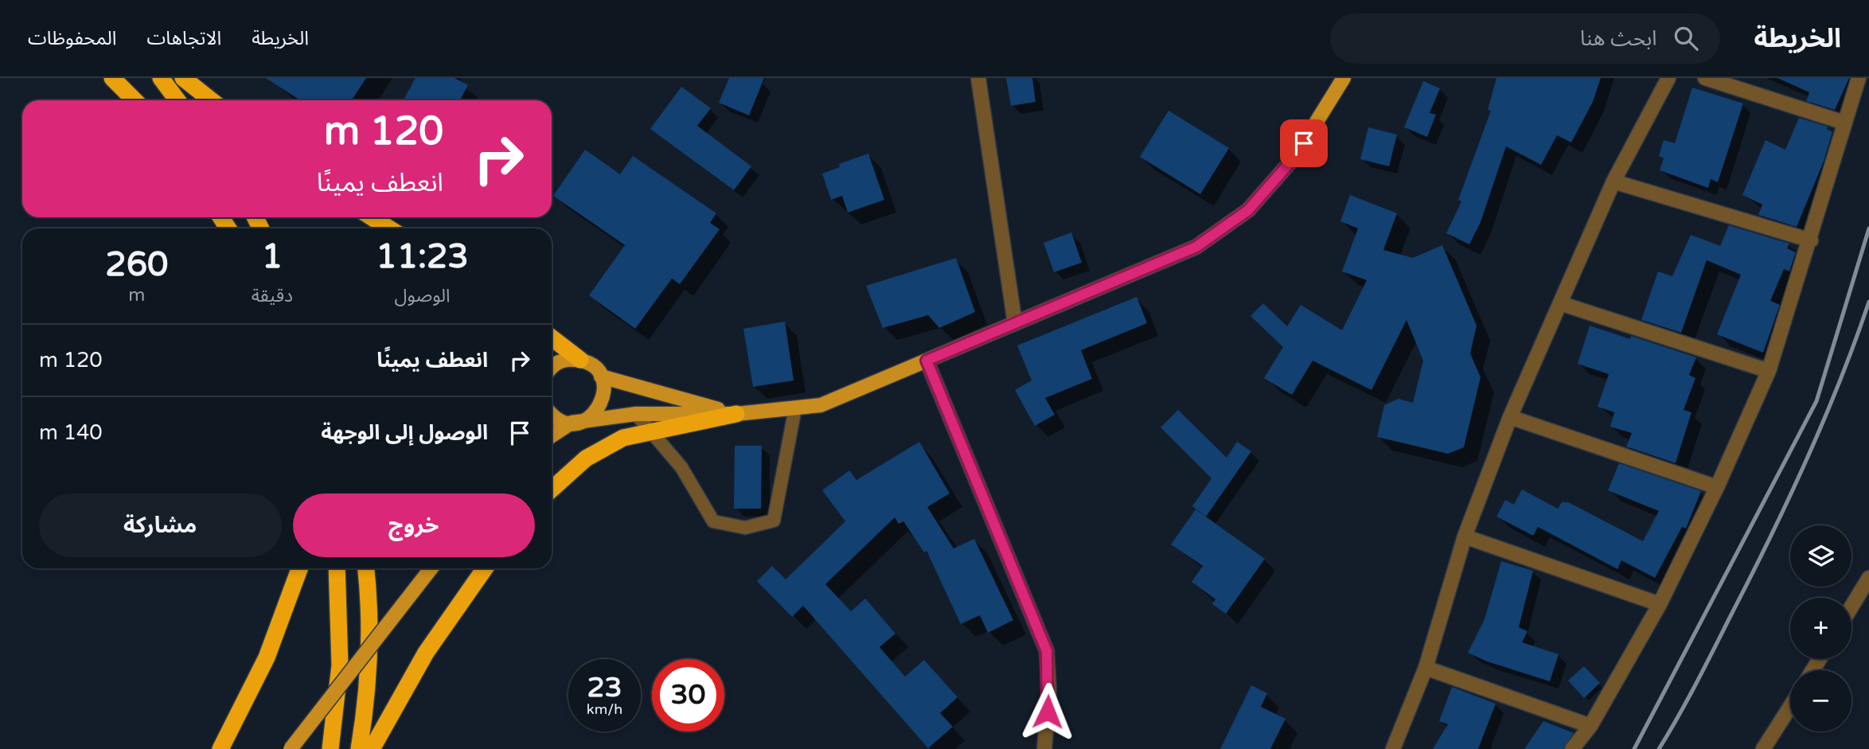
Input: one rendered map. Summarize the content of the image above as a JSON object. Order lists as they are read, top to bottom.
{
  "page": {
    "header": "الخريطة",
    "search": "ابحث هنا",
    "nav": ["الخريطة", "الاتجاهات", "المحفوظات"],
    "turn": ["120 m", "انعطف يمينًا"],
    "eta": [
      "11:23",
      "الوصول",
      "1",
      "دقيقة",
      "260",
      "m"
    ],
    "list": [
      {
        "name": "انعطف يمينًا",
        "value": "120 m"
      },
      {
        "name": "الوصول إلى الوجهة",
        "value": "140 m"
      }
    ],
    "buttons": ["خروج", "مشاركة"],
    "map_buttons": ["+", "−"],
    "speed": "23 km/h",
    "limit": "30"
  }
}
